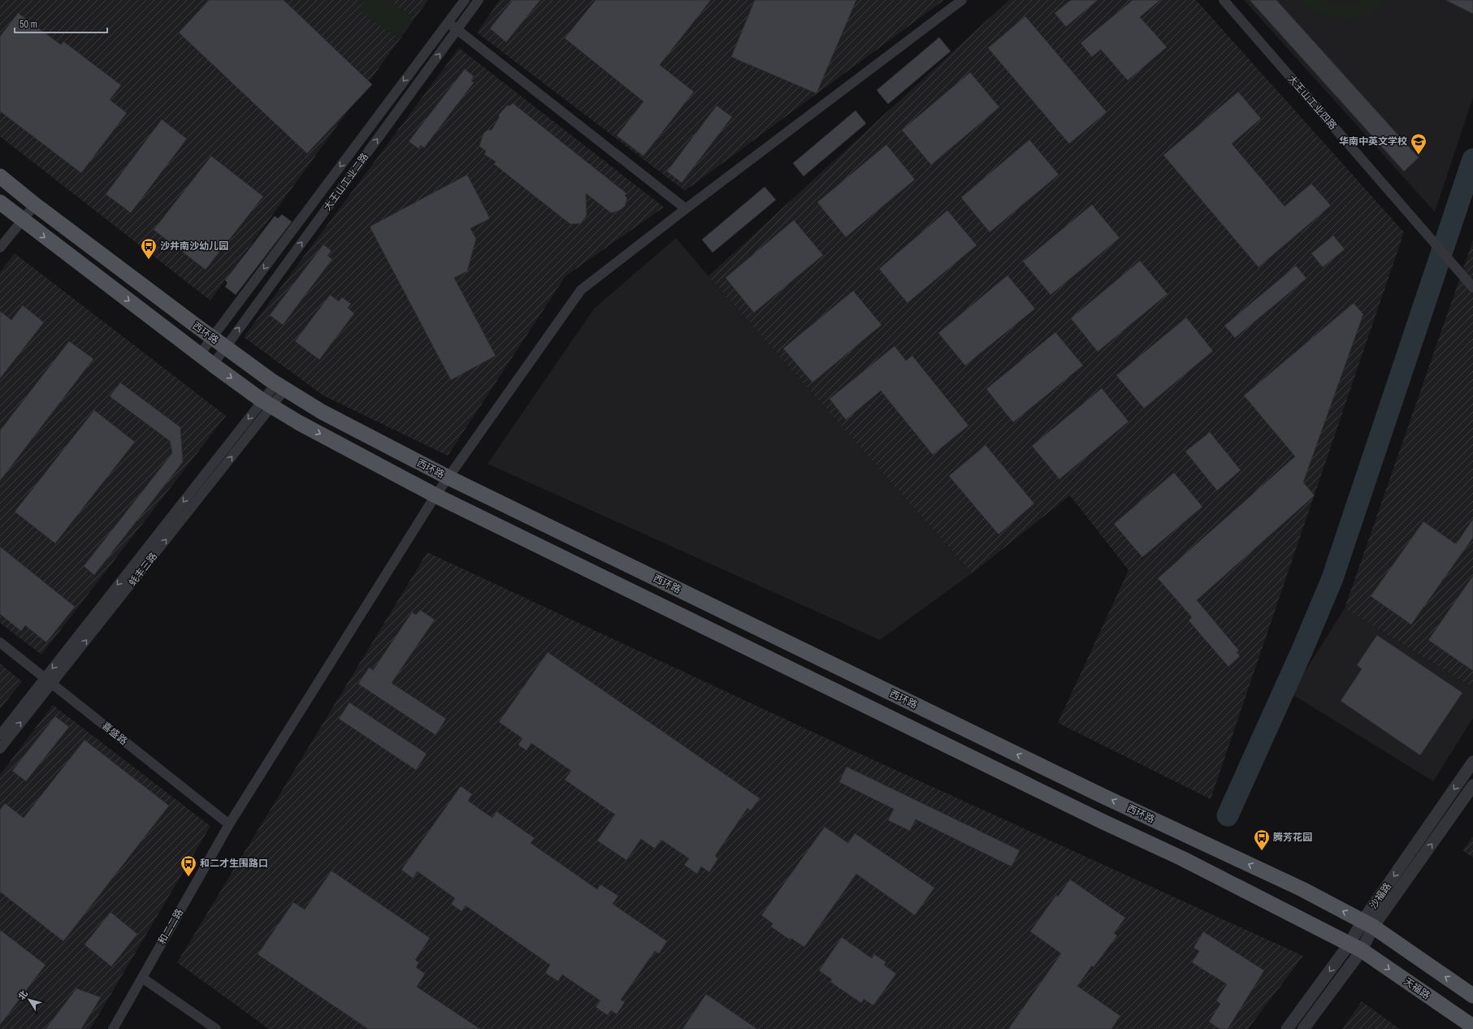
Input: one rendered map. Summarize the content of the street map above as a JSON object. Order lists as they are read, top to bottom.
{
  "streets": {
    "main road": ["西环路", "天福路"],
    "street": [
      "大王山工业四路",
      "大王山工业二路",
      "蚝丰三路",
      "喜盛路",
      "沙福路",
      "和二二路"
    ]
  },
  "crossings": [
    ["大王山工业二路", "西环路"],
    ["西环路", "蚝丰三路"],
    ["西环路", "沙福路"],
    ["西环路", "和二二路"],
    ["西环路", "天福路"],
    ["蚝丰三路", "喜盛路"],
    ["喜盛路", "和二二路"],
    ["沙福路", "天福路"]
  ],
  "places": {
    "school or university": ["华南中英文学校"],
    "bus stop": ["沙井南沙幼儿园", "腾芳花园", "和二才生围路口"]
  },
  "scale_bar": "50 m",
  "north": "top left"
}
